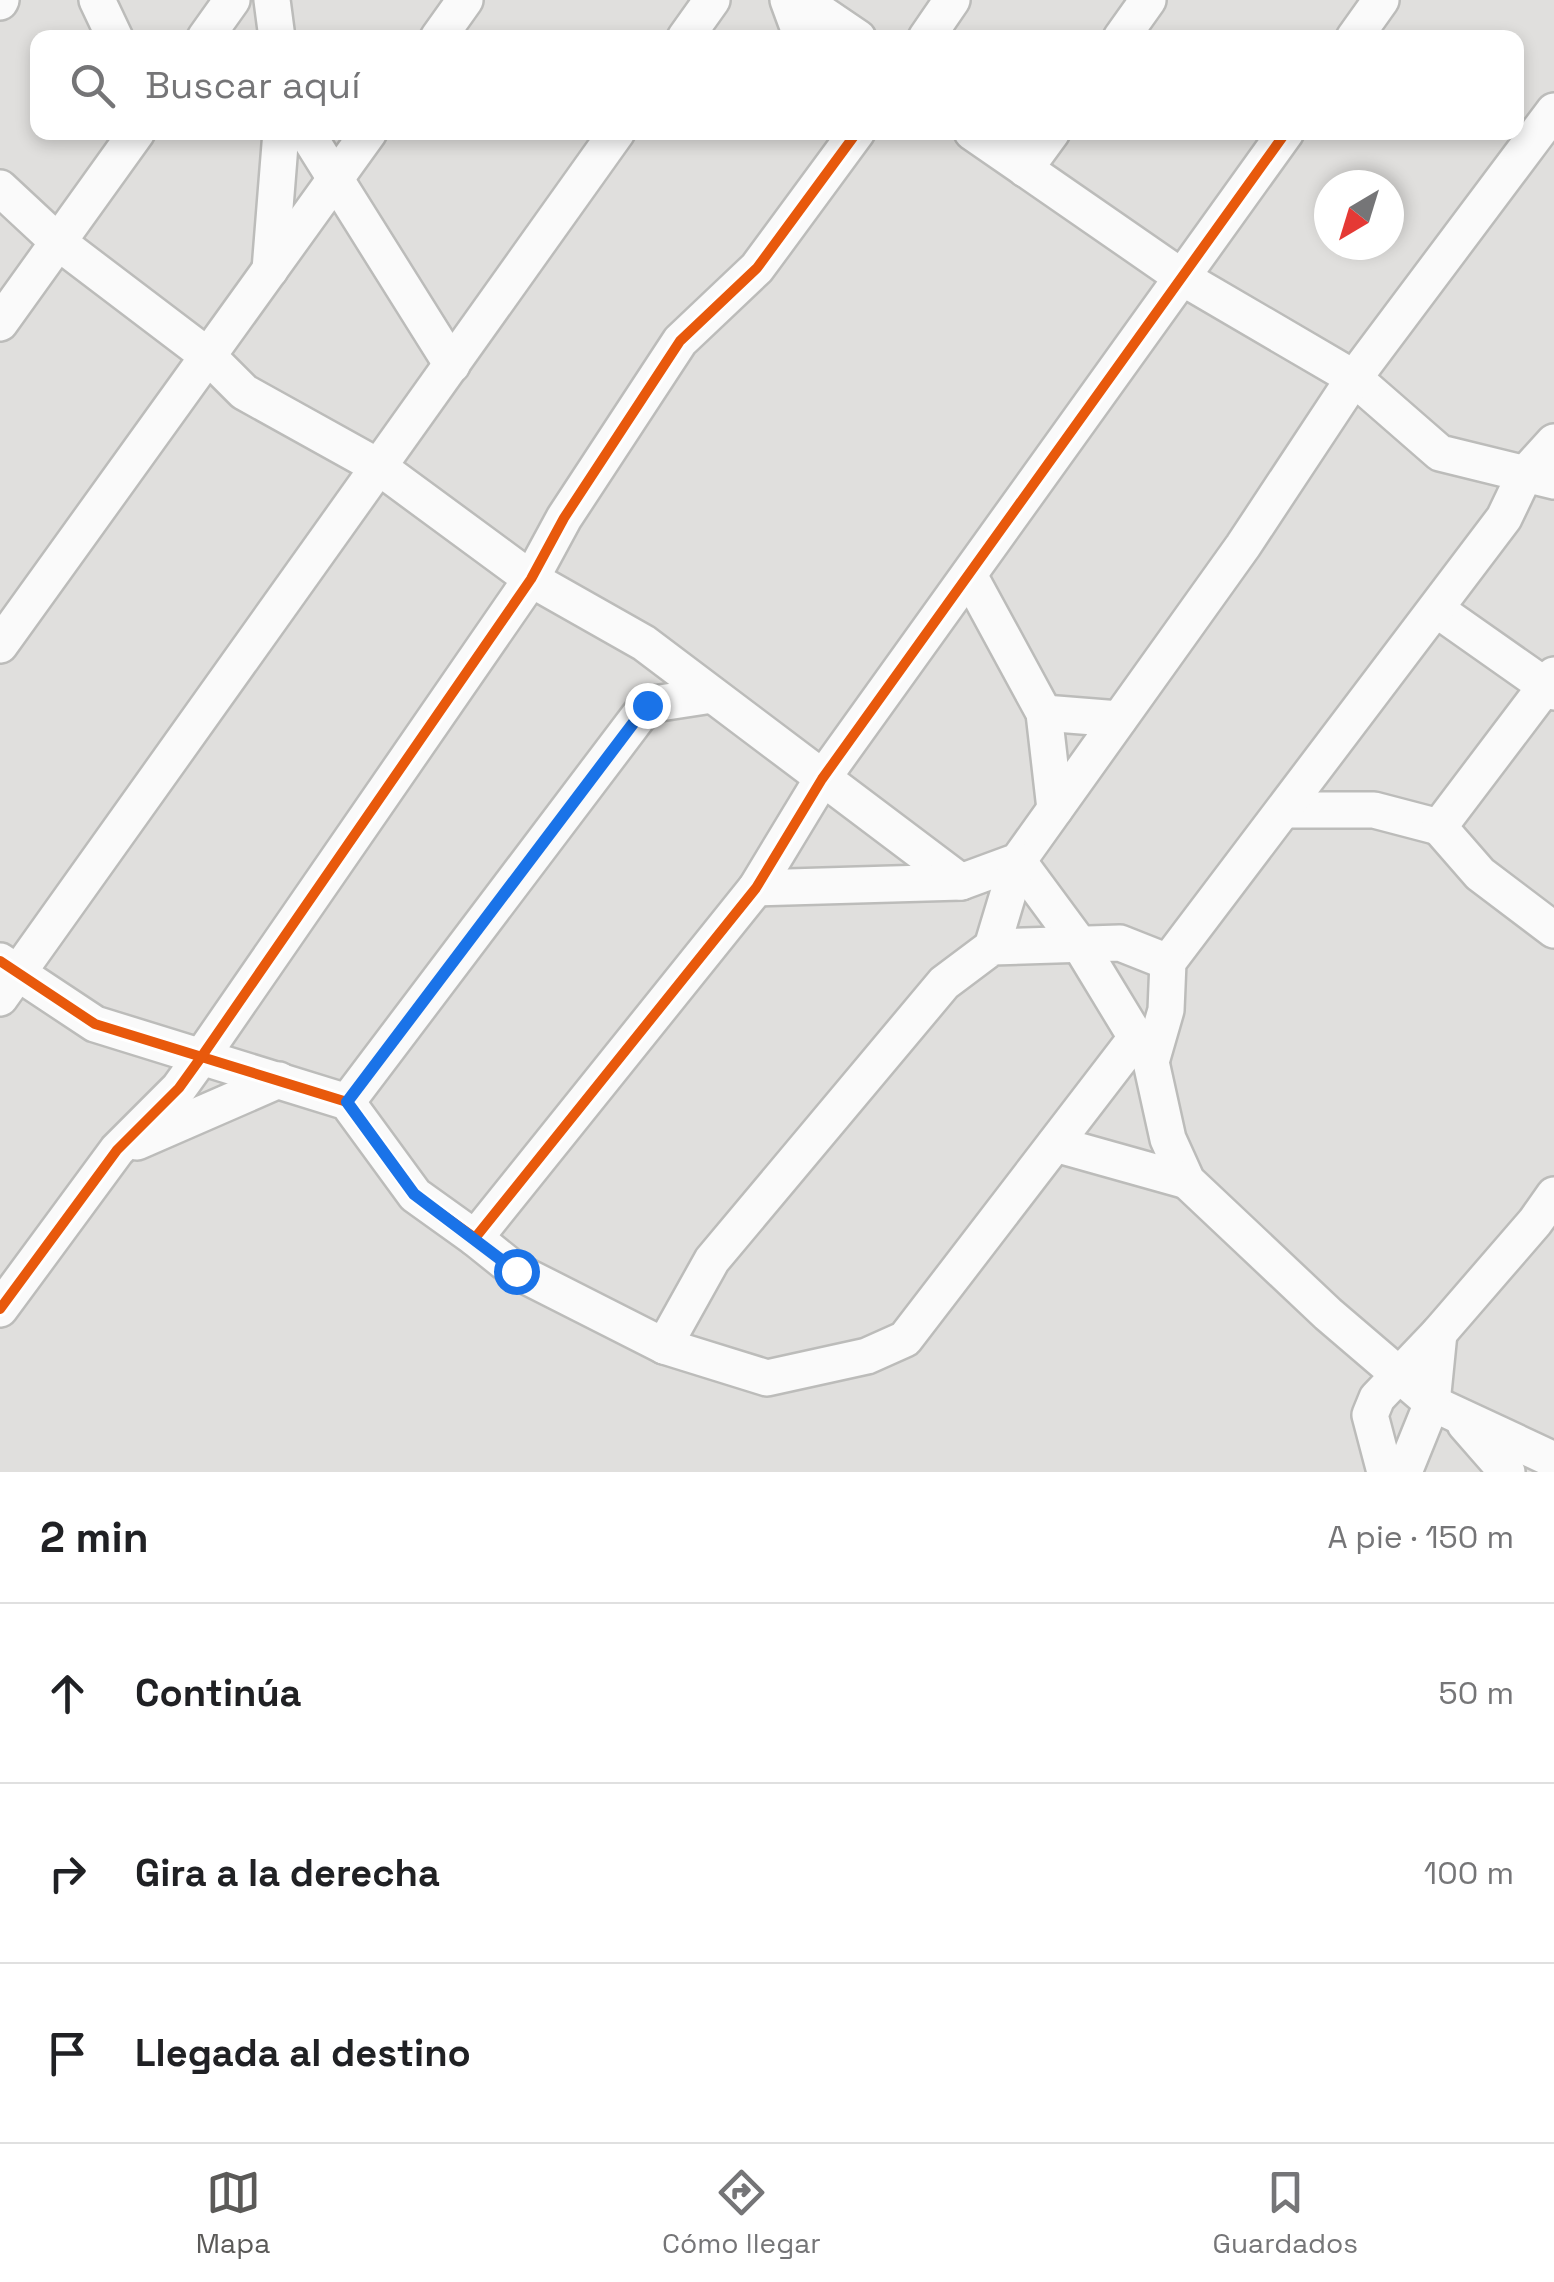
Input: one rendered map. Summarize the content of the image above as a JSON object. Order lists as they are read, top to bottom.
{
  "north": "bottom left",
  "page": {
    "search": "Buscar aquí",
    "heading": ["2 min", "A pie · 150 m"],
    "list": [
      ["Continúa", "50 m"],
      ["Gira a la derecha", "100 m"],
      "Llegada al destino"
    ],
    "nav": ["Mapa", "Cómo llegar", "Guardados"]
  }
}
